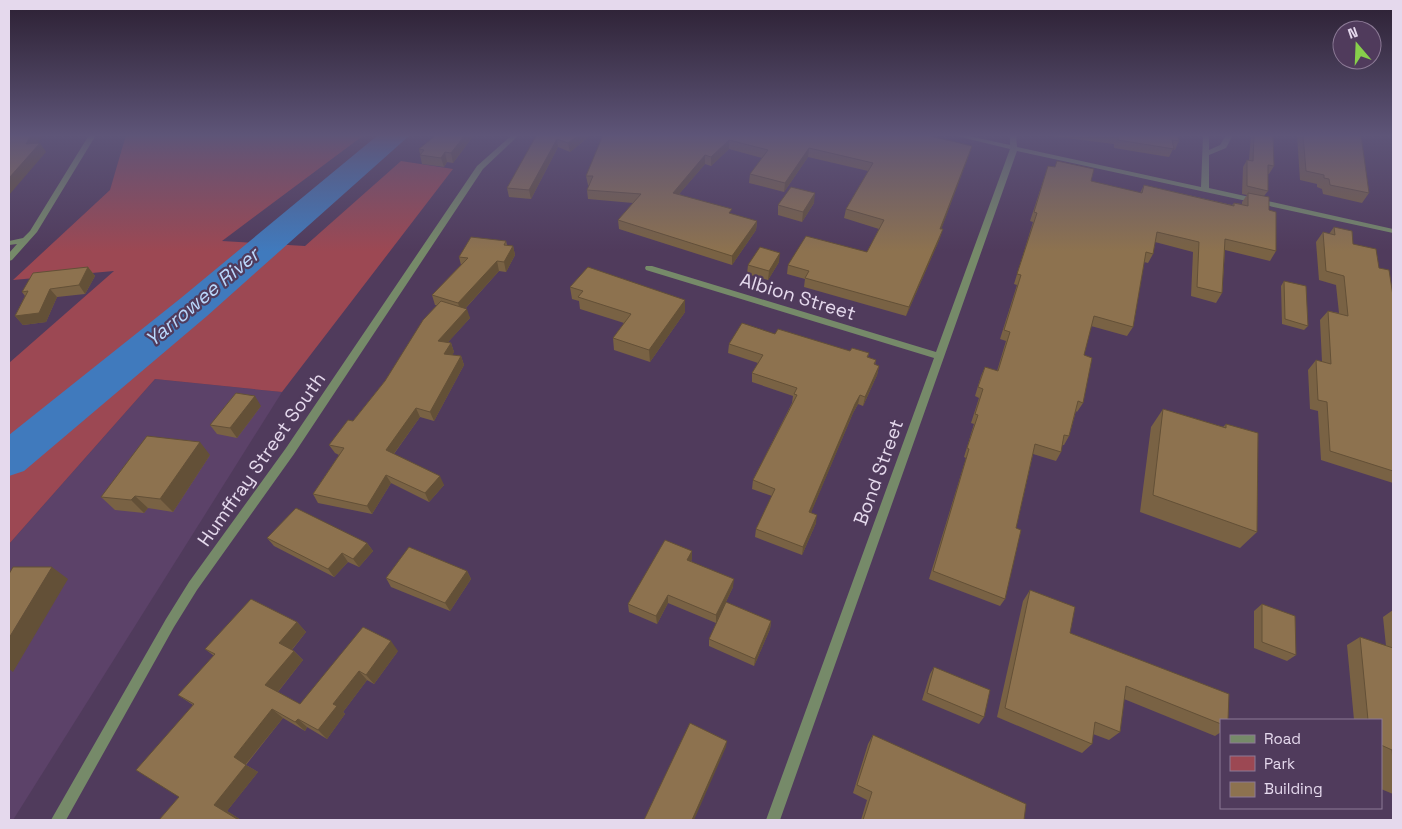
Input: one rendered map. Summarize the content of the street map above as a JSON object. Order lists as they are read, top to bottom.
{
  "streets": {
    "street": ["Albion Street", "Humffray Street South", "Bond Street"]
  },
  "crossings": [
    ["Albion Street", "Bond Street"]
  ],
  "water": ["Yarrowee River"],
  "legend": ["Road", "Park", "Building"],
  "north": "top"
}
